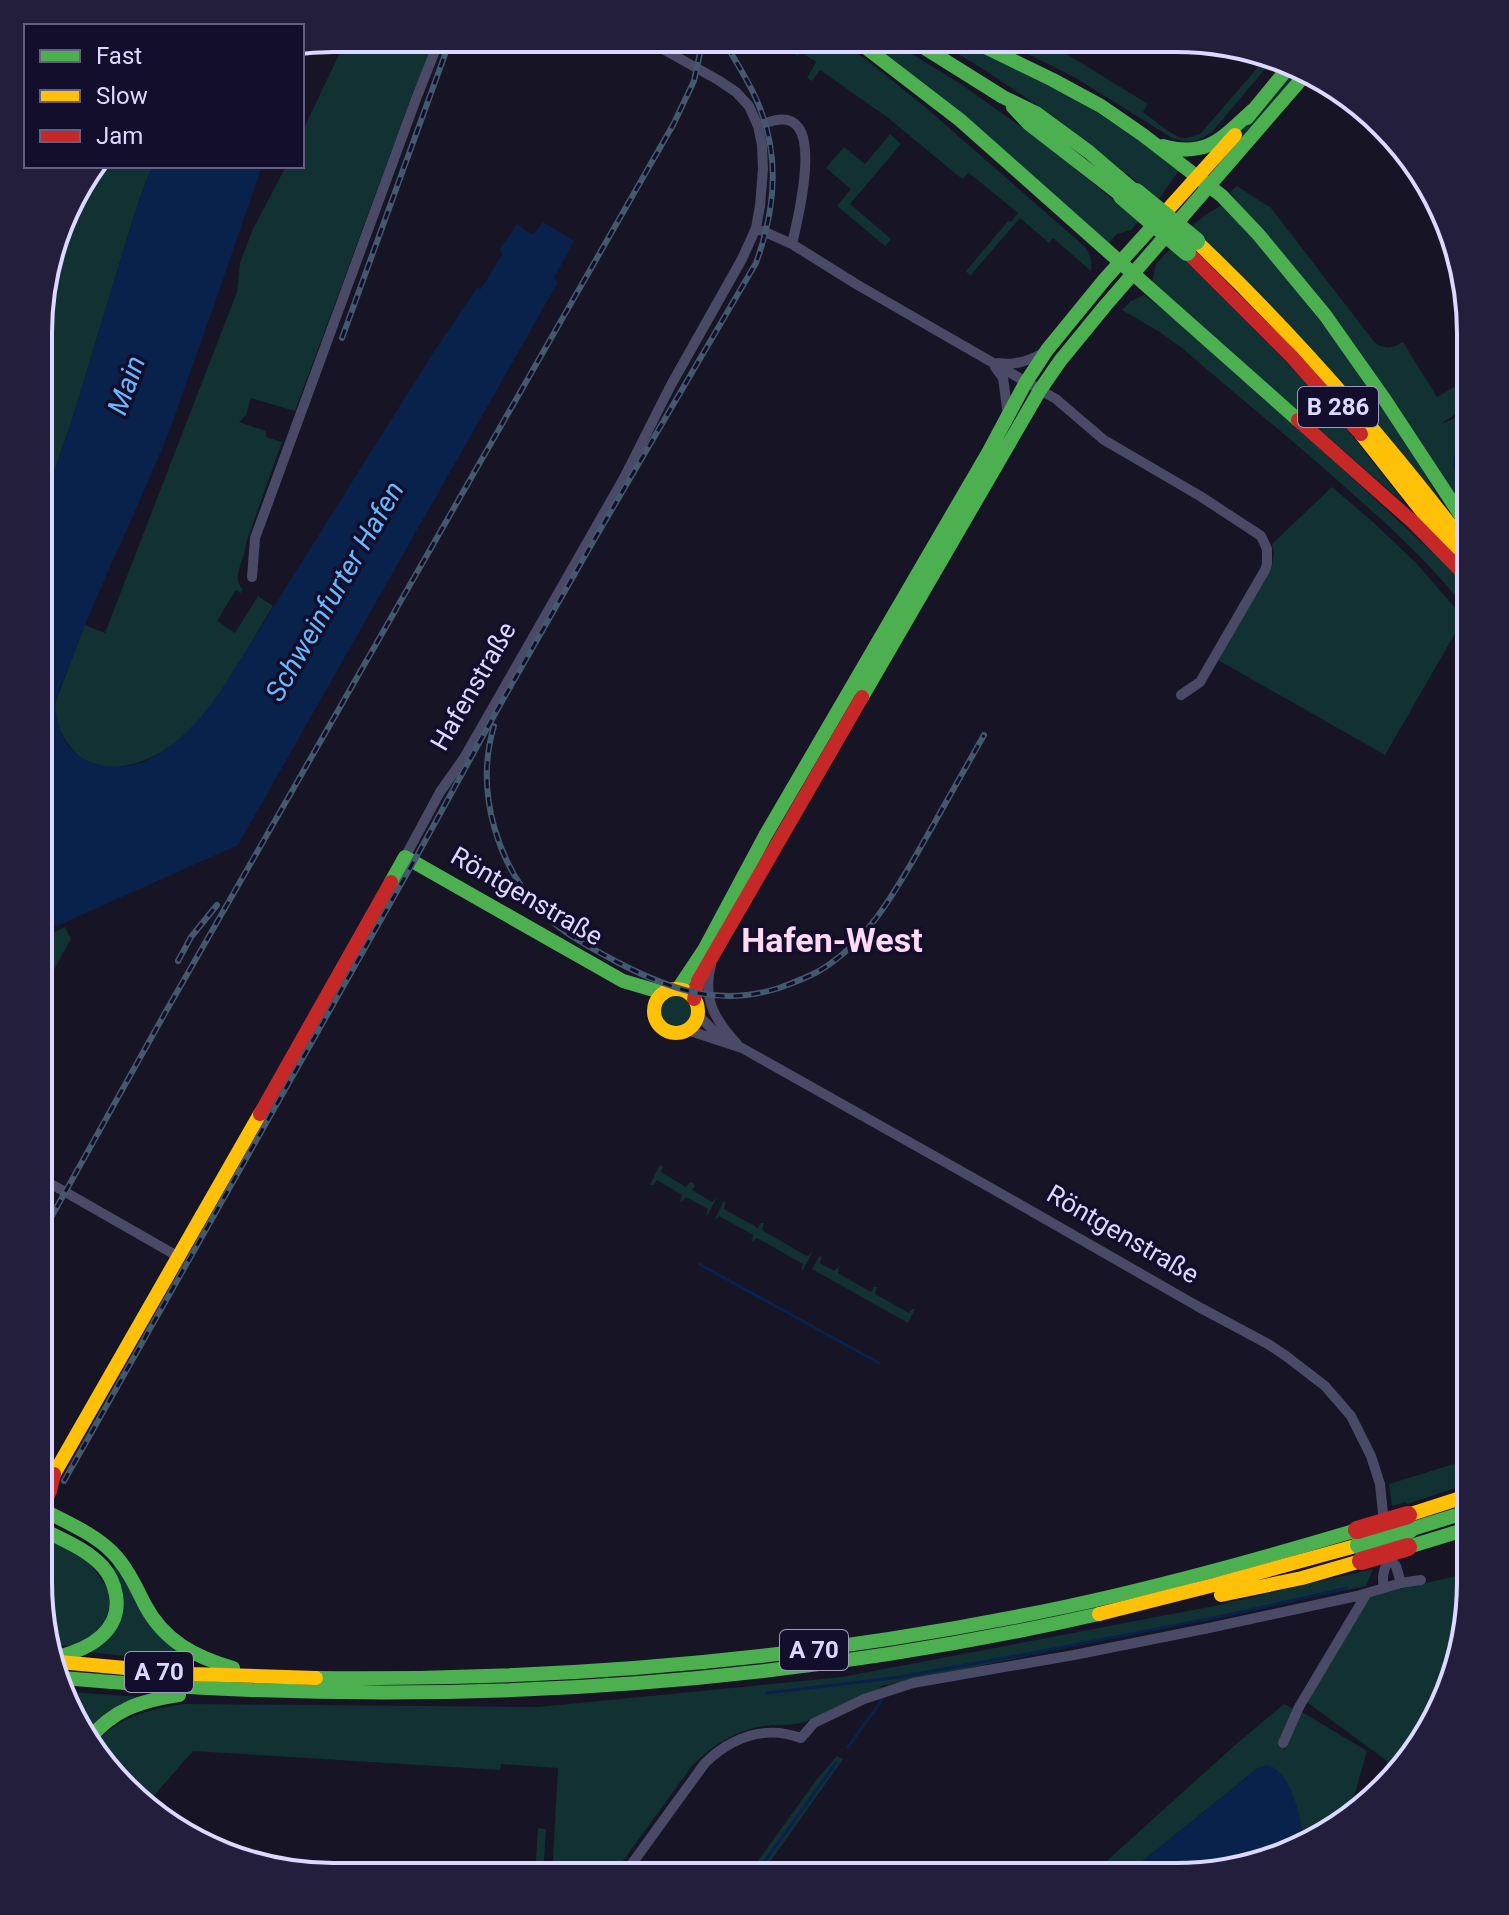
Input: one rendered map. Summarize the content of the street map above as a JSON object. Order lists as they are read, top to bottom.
{
  "streets": {
    "main road": [
      "B 286",
      "Hafenstraße",
      "Röntgenstraße",
      "A 70"
    ]
  },
  "crossings": [
    ["Hafenstraße", "Röntgenstraße"]
  ],
  "districts": ["Hafen-West"],
  "water": ["Main", "Schweinfurter Hafen"],
  "legend": ["Fast", "Slow", "Jam"]
}
